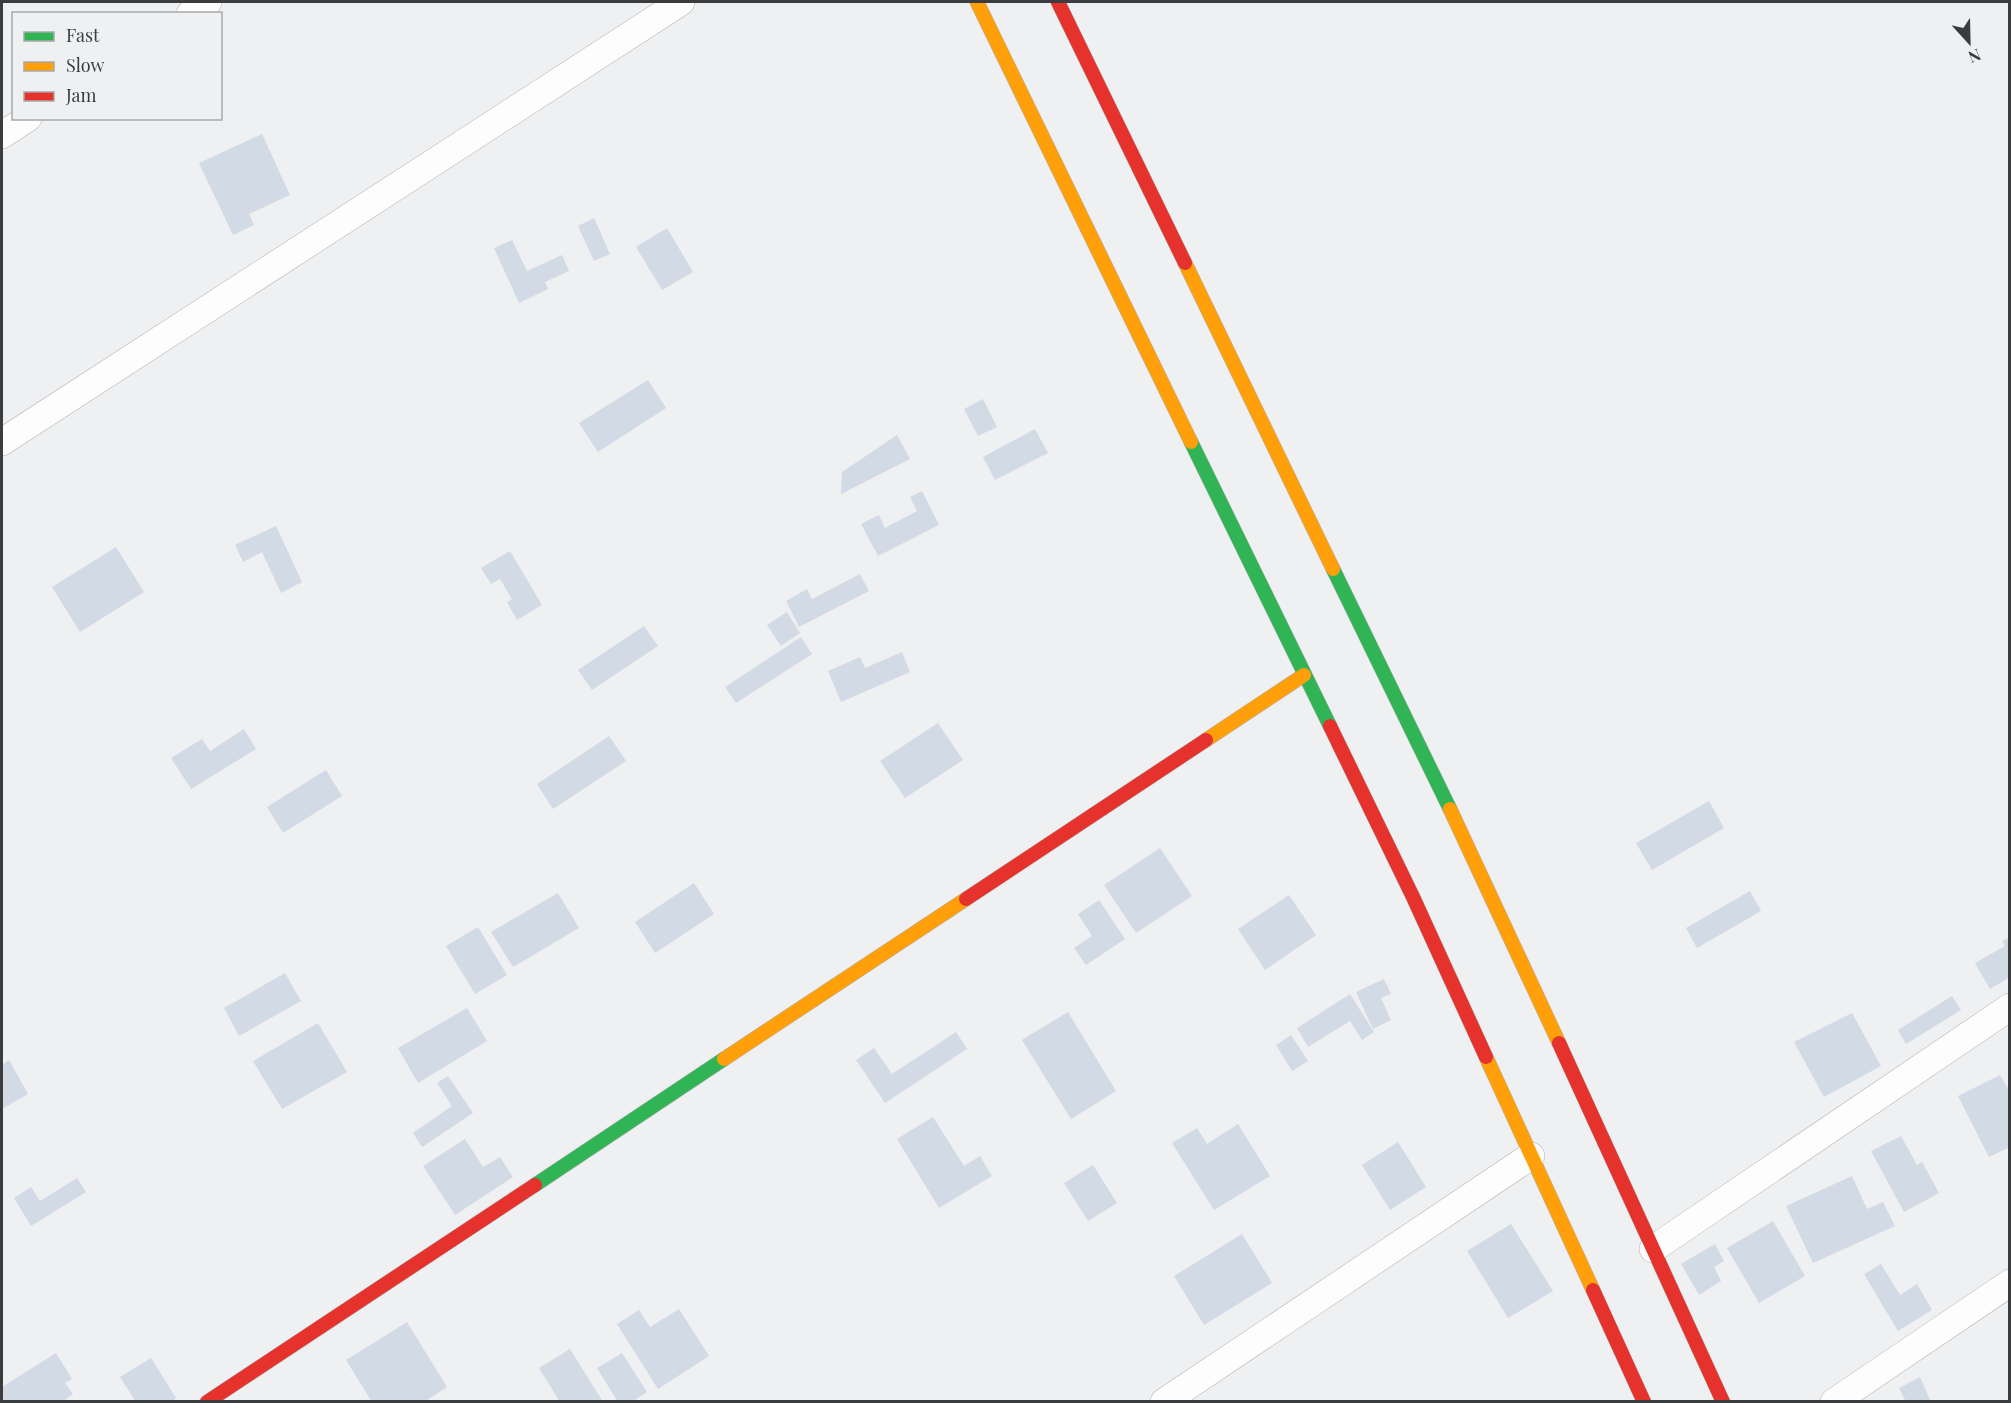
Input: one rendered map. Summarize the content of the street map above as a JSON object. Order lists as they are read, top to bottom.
{
  "legend": ["Fast", "Slow", "Jam"],
  "north": "bottom"
}
